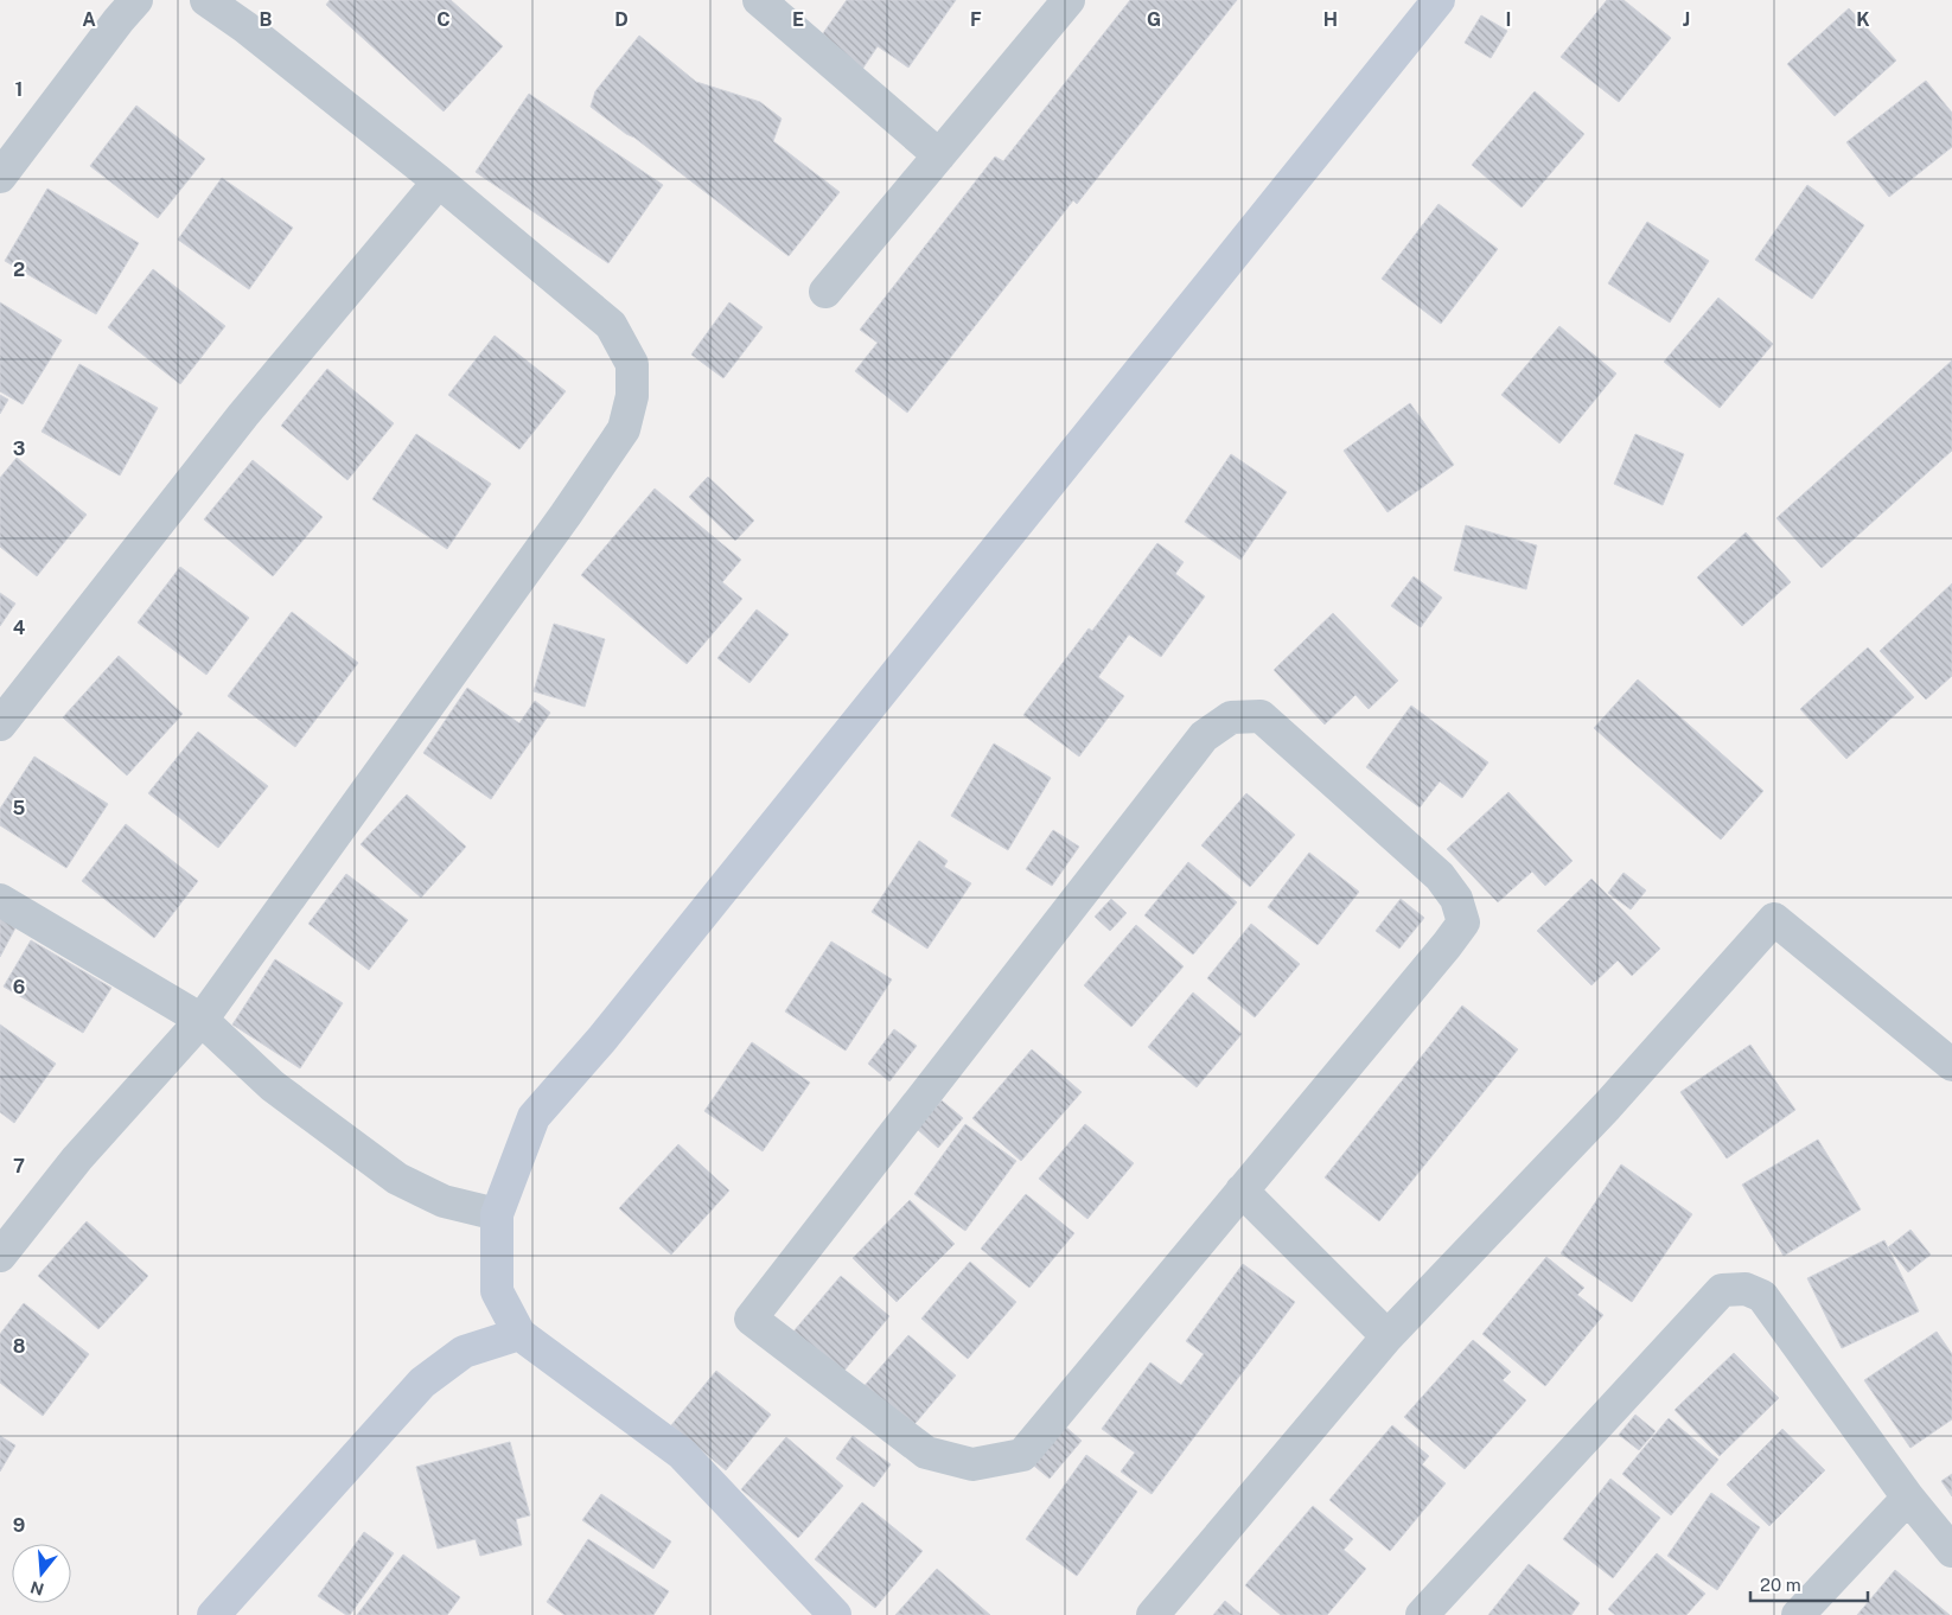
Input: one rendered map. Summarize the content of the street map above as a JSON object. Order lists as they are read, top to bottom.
{
  "scale_bar": "20 m",
  "north": "bottom",
  "grid": {
    "columns": [
      "A",
      "B",
      "C",
      "D",
      "E",
      "F",
      "G",
      "H",
      "I",
      "J",
      "K"
    ],
    "rows": [
      "1",
      "2",
      "3",
      "4",
      "5",
      "6",
      "7",
      "8",
      "9"
    ]
  }
}
